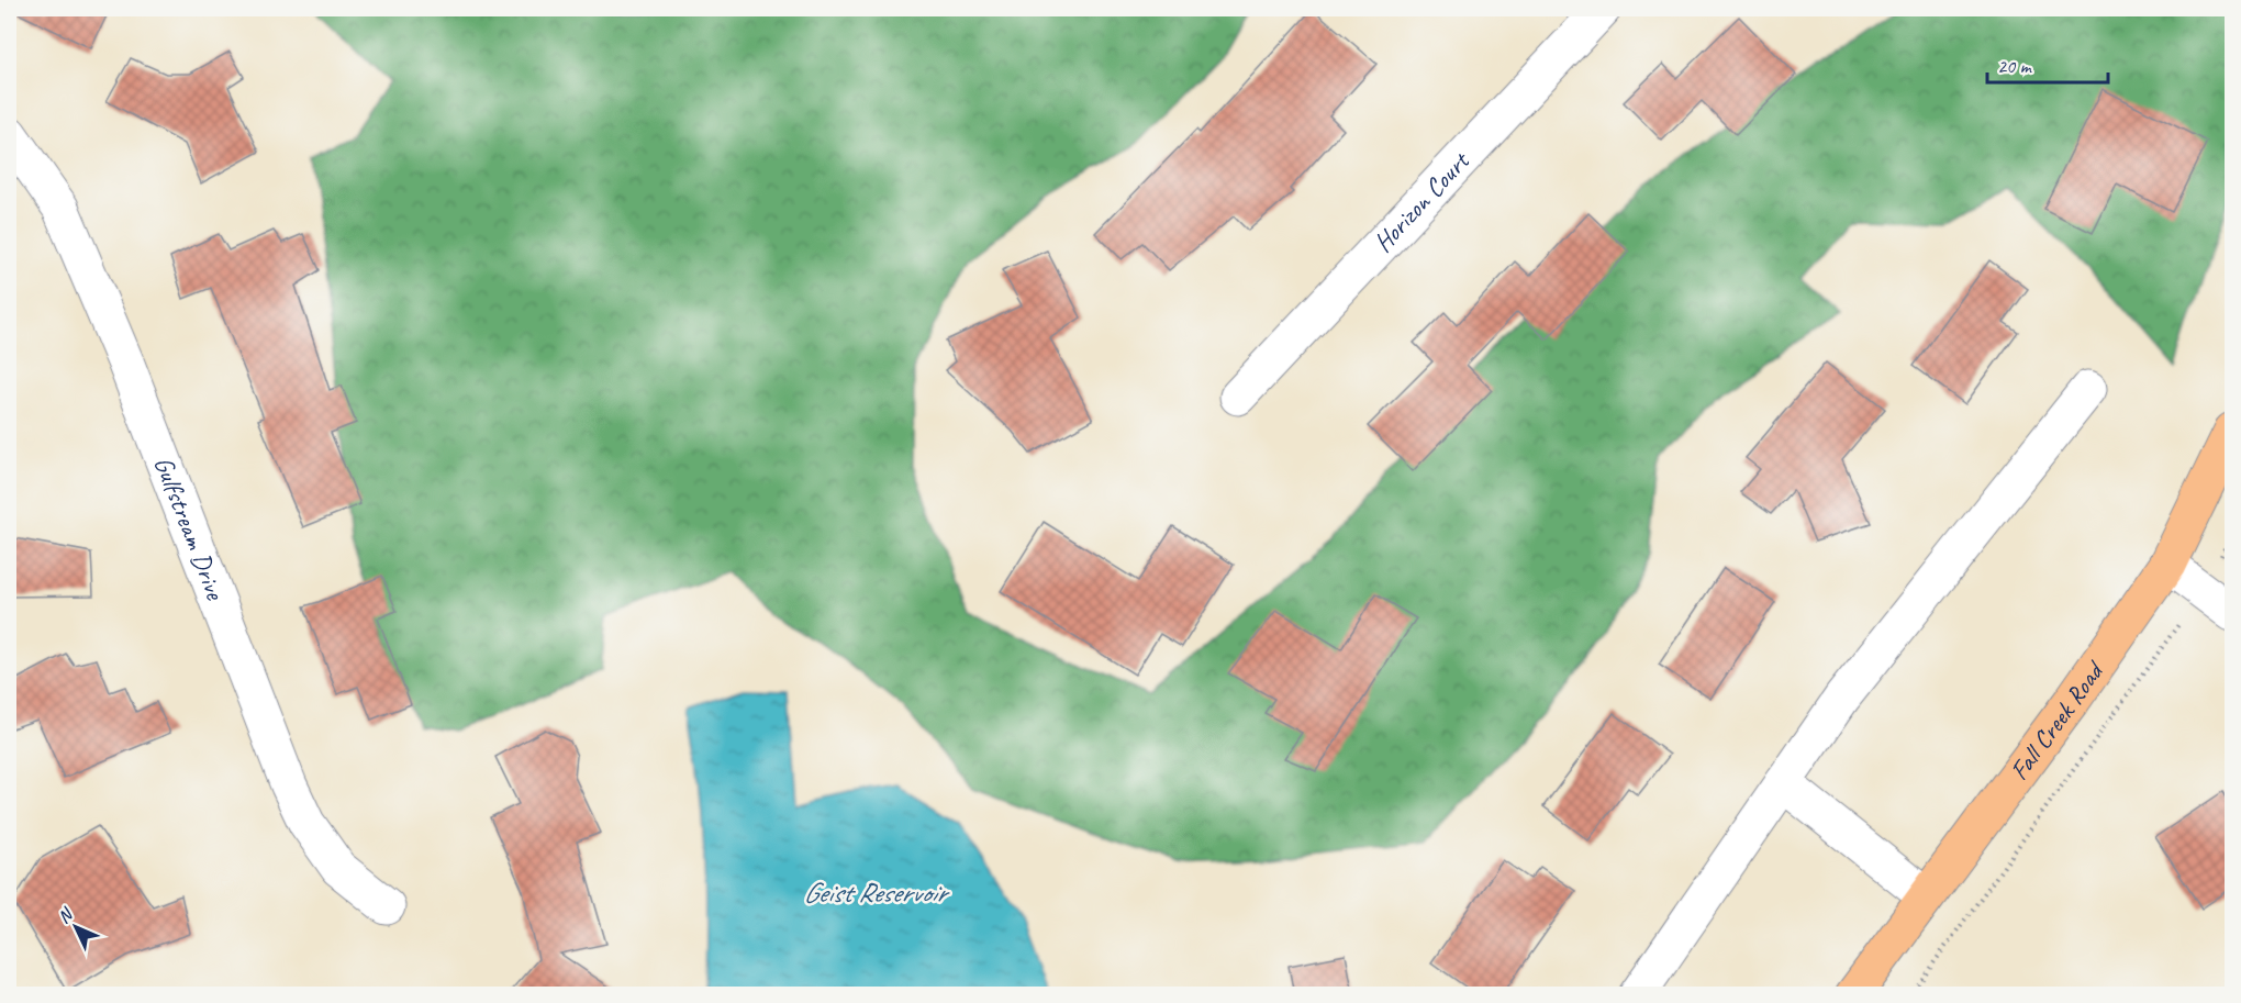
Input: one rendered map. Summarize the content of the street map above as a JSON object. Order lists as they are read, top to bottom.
{
  "streets": {
    "main road": ["Fall Creek Road"],
    "street": ["Horizon Court", "Gulfstream Drive"]
  },
  "water": ["Geist Reservoir"],
  "scale_bar": "20 m",
  "north": "top left"
}
